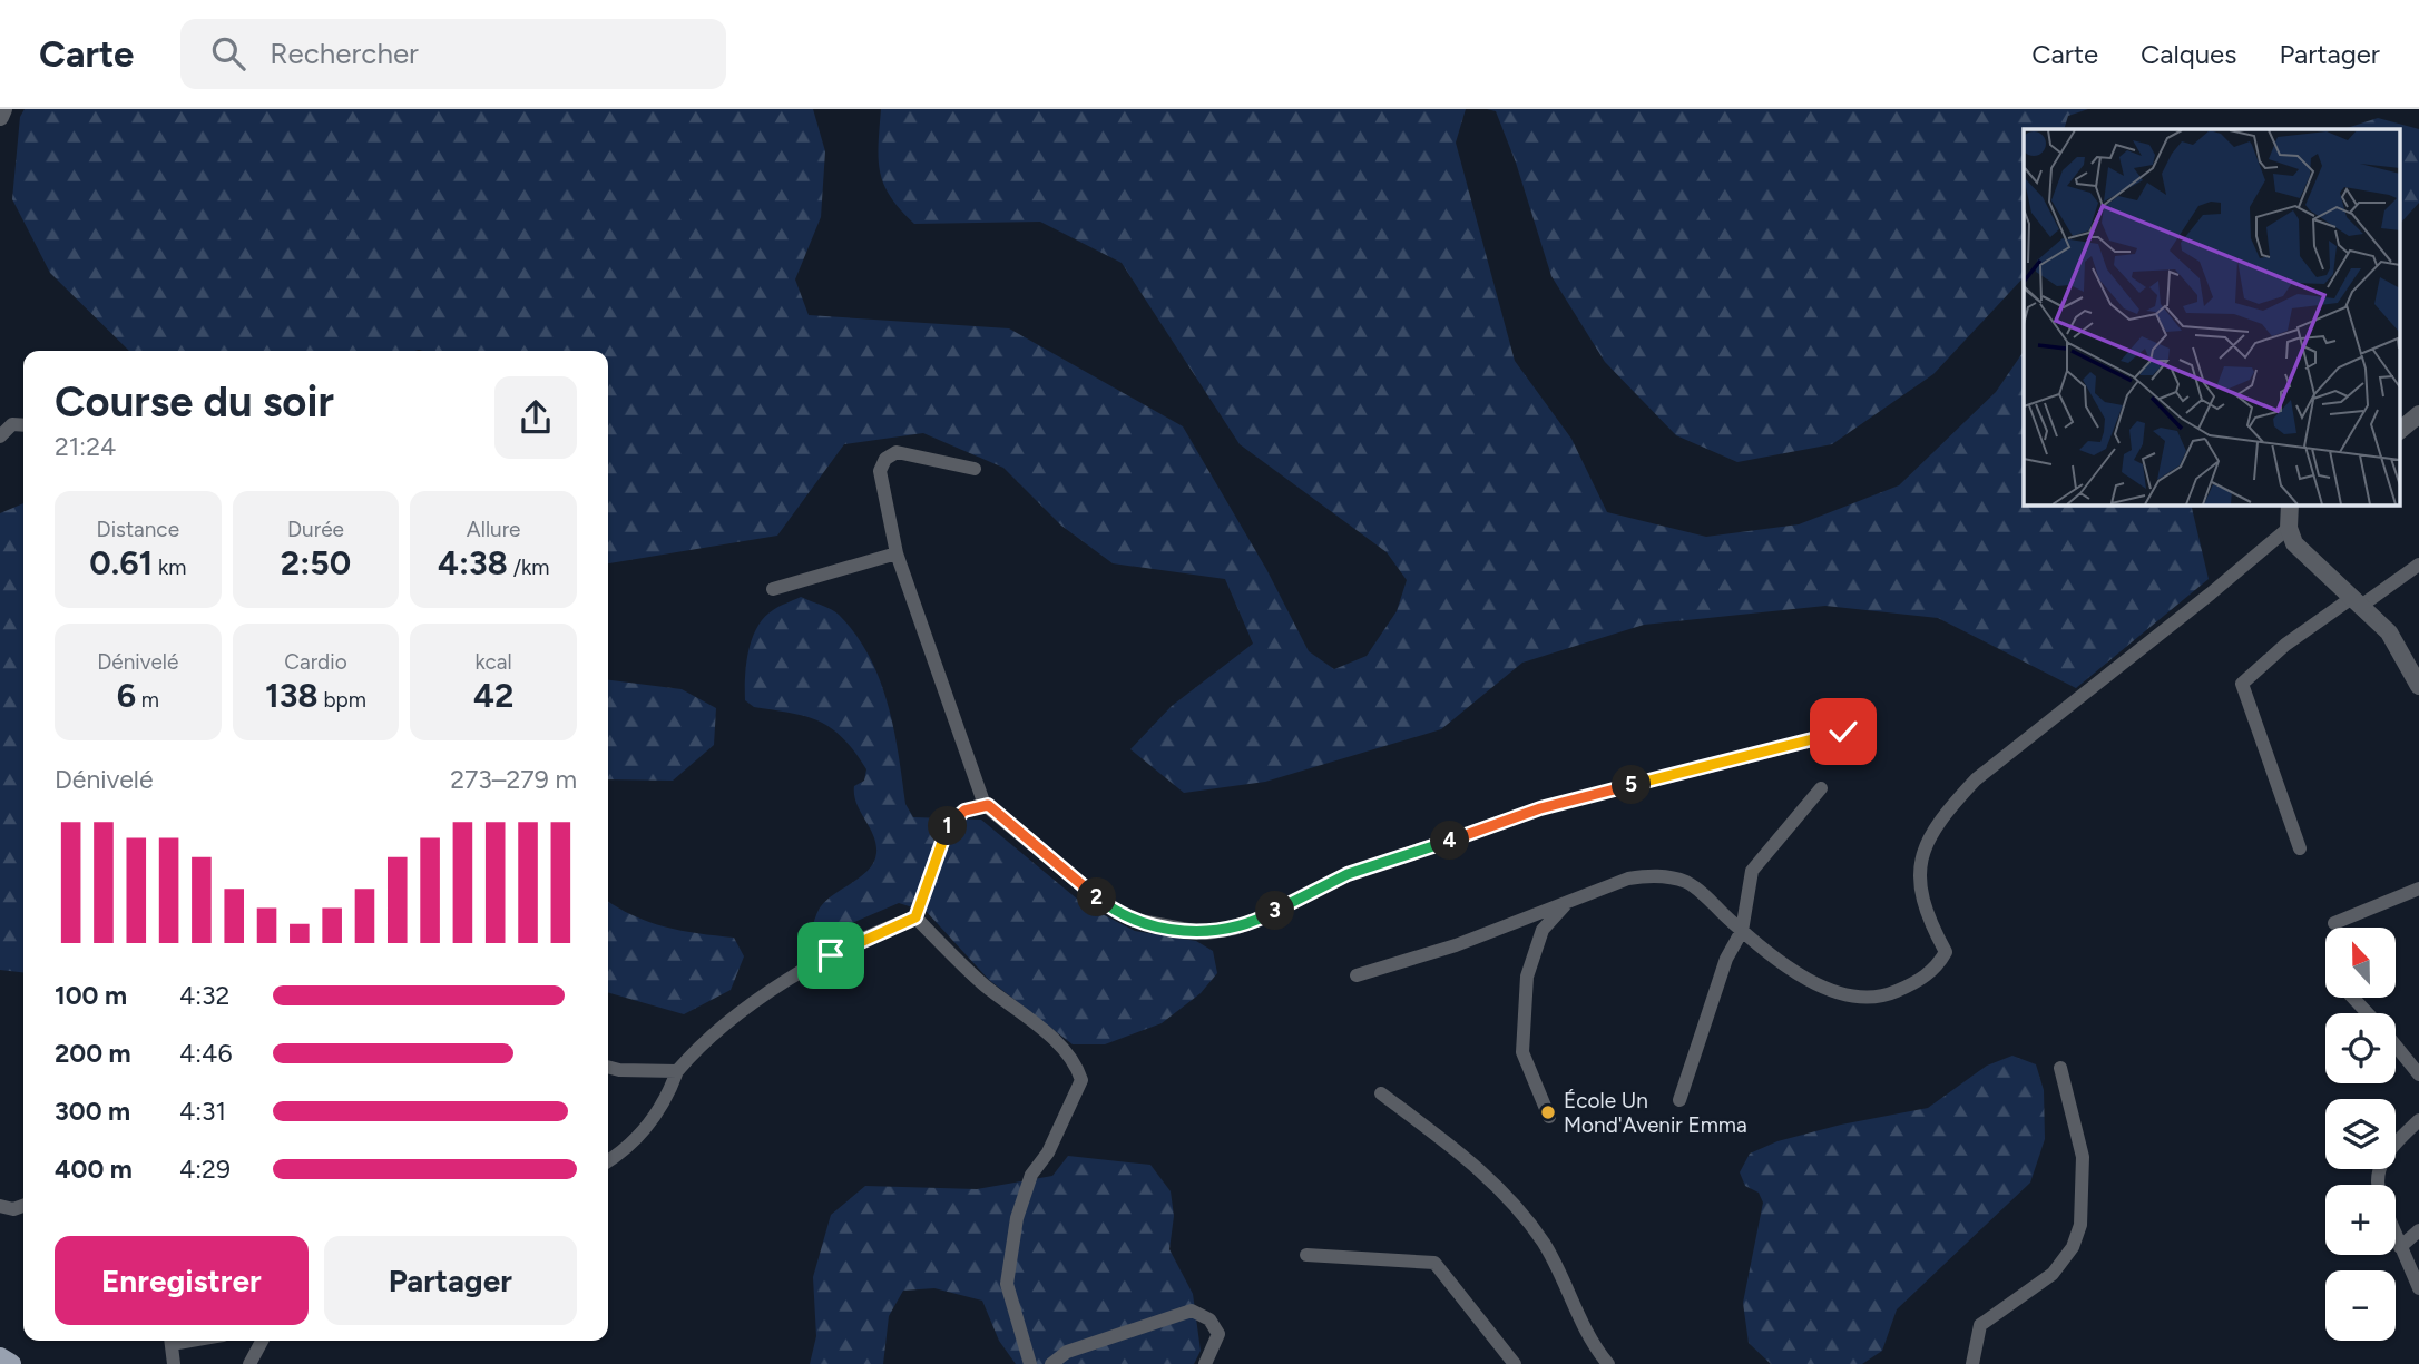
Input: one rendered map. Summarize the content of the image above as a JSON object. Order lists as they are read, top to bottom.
{
  "places": ["École Un Mond'Avenir Emma"],
  "north": "top",
  "page": {
    "header": "Carte",
    "search": "Rechercher",
    "nav": ["Carte", "Calques", "Partager"],
    "heading": ["Course du soir", "21:24"],
    "stats": [
      ["Distance", "0.61 km"],
      ["Durée", "2:50"],
      ["Allure", "4:38 /km"],
      ["Dénivelé", "6 m"],
      ["Cardio", "138 bpm"],
      ["kcal", "42"]
    ],
    "chart": ["Dénivelé", "273–279 m"],
    "pins": [
      "5",
      "1",
      "4",
      "2",
      "3"
    ],
    "map_buttons": ["+", "−"],
    "list": [
      {
        "name": "100 m",
        "note": "4:32"
      },
      {
        "name": "200 m",
        "note": "4:46"
      },
      {
        "name": "300 m",
        "note": "4:31"
      },
      {
        "name": "400 m",
        "note": "4:29"
      }
    ],
    "buttons": ["Enregistrer", "Partager"]
  }
}
